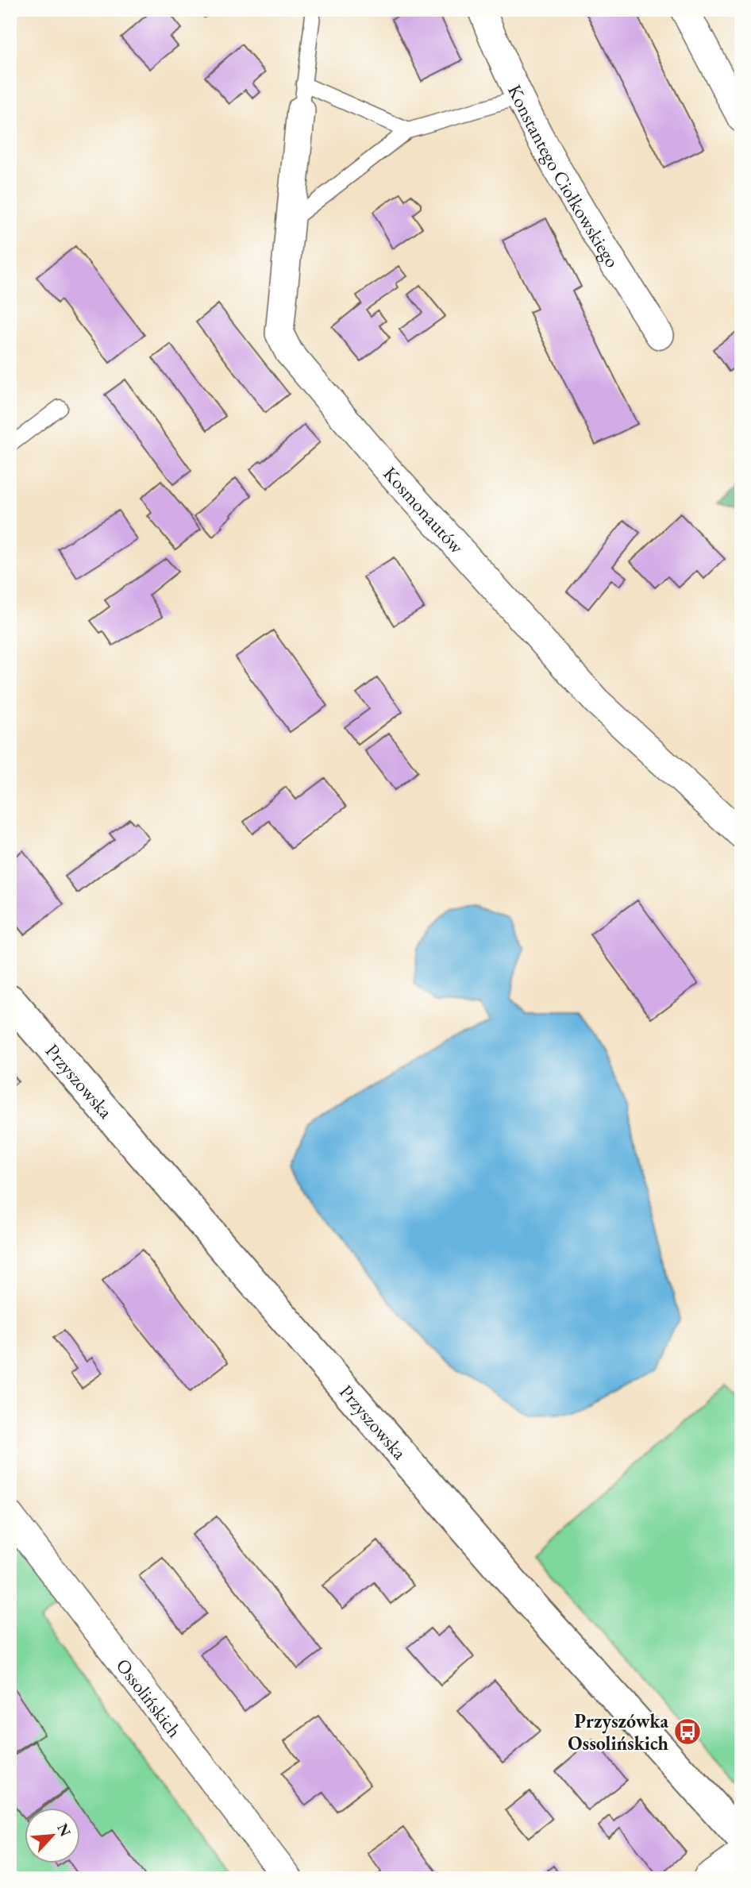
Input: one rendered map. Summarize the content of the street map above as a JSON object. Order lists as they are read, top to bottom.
{
  "streets": {
    "street": [
      "Konstantego Ciołkowskiego",
      "Kosmonautów",
      "Przyszowska",
      "Ossolińskich"
    ]
  },
  "places": {
    "bus stop": ["Przyszówka Ossolińskich"]
  },
  "north": "top right"
}
